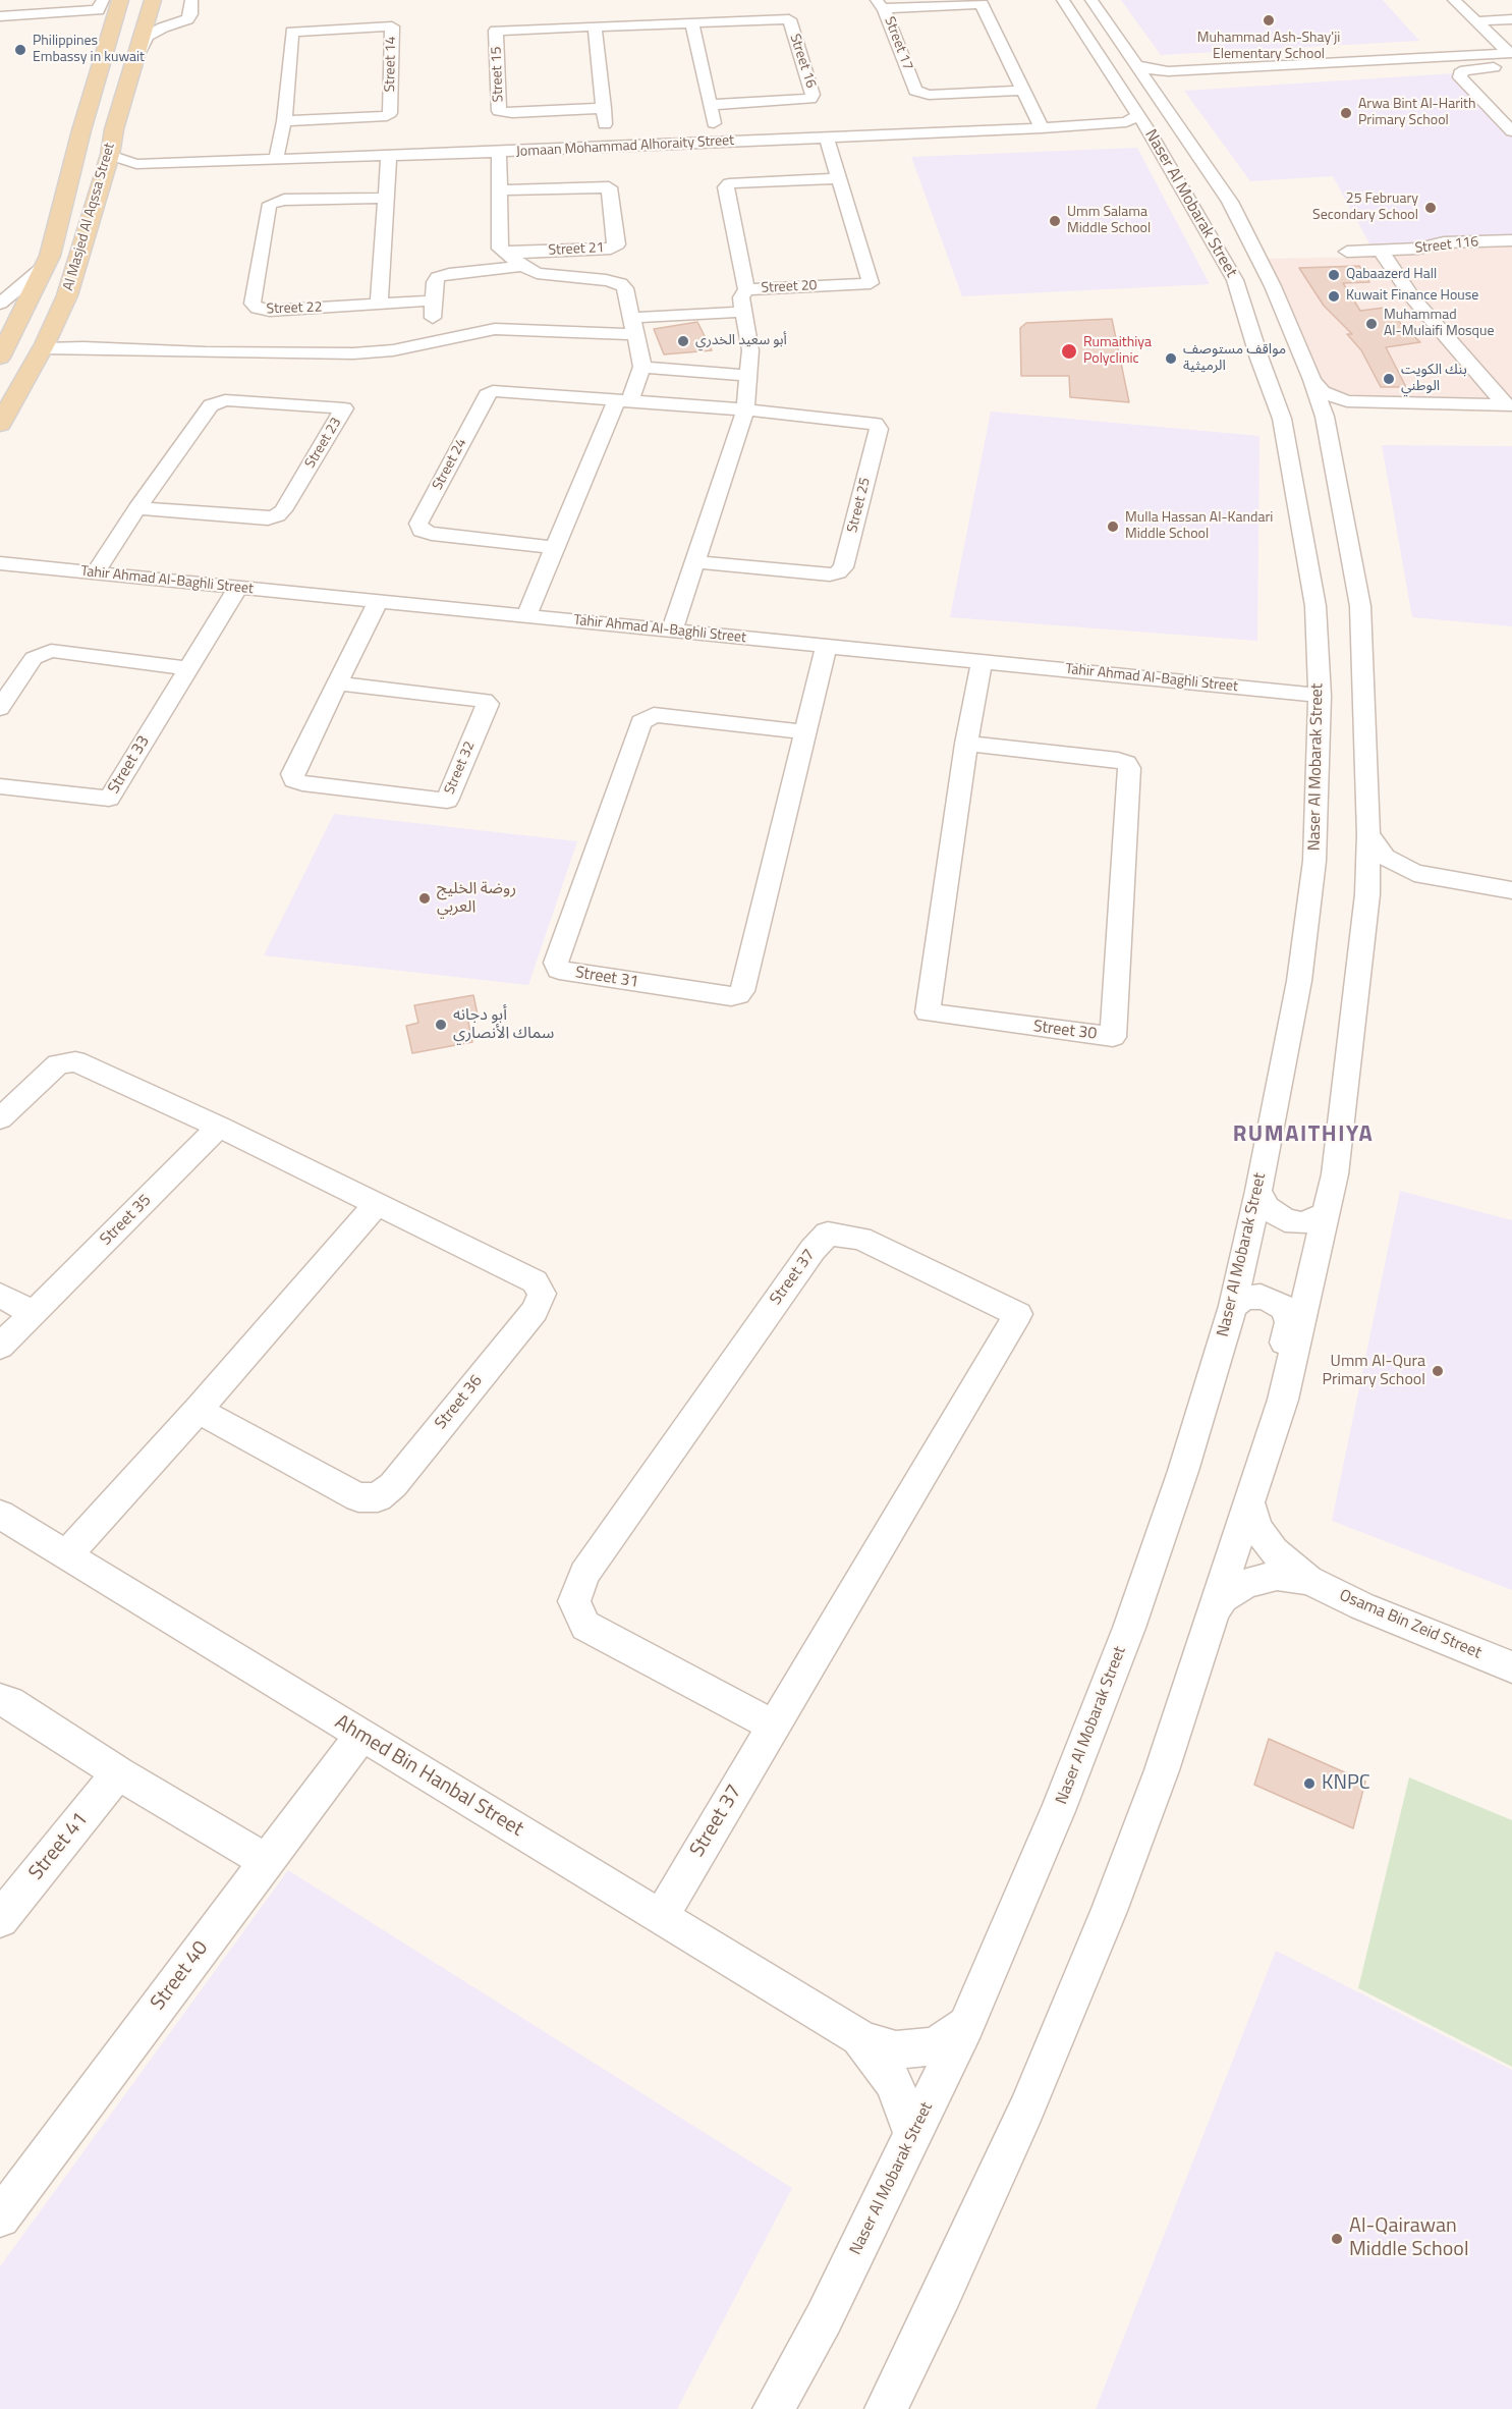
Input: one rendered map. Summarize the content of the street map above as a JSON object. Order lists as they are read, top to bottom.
{
  "streets": {
    "main road": ["Al Masjed Al Aqssa Street"],
    "street": [
      "Street 17",
      "Street 16",
      "Street 14",
      "Street 15",
      "Jomaan Mohammad Alhoraity Street",
      "Naser Al Mobarak Street",
      "Street 116",
      "Street 21",
      "Street 20",
      "Street 22",
      "Street 23",
      "Street 24",
      "Street 25",
      "Tahir Ahmad Al-Baghli Street",
      "Street 33",
      "Street 32",
      "Street 31",
      "Street 30",
      "Street 35",
      "Street 37",
      "Street 36",
      "Osama Bin Zeid Street",
      "Ahmed Bin Hanbal Street",
      "Street 41",
      "Street 40"
    ]
  },
  "crossings": [
    ["Street 17", "Jomaan Mohammad Alhoraity Street"],
    ["Street 16", "Street 15"],
    ["Street 14", "Jomaan Mohammad Alhoraity Street"],
    ["Jomaan Mohammad Alhoraity Street", "Naser Al Mobarak Street"],
    ["Jomaan Mohammad Alhoraity Street", "Al Masjed Al Aqssa Street"],
    ["Jomaan Mohammad Alhoraity Street", "Street 20"],
    ["Naser Al Mobarak Street", "Tahir Ahmad Al-Baghli Street"],
    ["Naser Al Mobarak Street", "Osama Bin Zeid Street"],
    ["Naser Al Mobarak Street", "Ahmed Bin Hanbal Street"],
    ["Street 23", "Tahir Ahmad Al-Baghli Street"],
    ["Street 24", "Street 25"],
    ["Tahir Ahmad Al-Baghli Street", "Street 33"],
    ["Tahir Ahmad Al-Baghli Street", "Street 32"],
    ["Tahir Ahmad Al-Baghli Street", "Street 31"],
    ["Tahir Ahmad Al-Baghli Street", "Street 30"],
    ["Street 35", "Street 36"],
    ["Street 37", "Ahmed Bin Hanbal Street"],
    ["Ahmed Bin Hanbal Street", "Street 40"]
  ],
  "districts": ["RUMAITHIYA"],
  "places": [
    "Muhammad Ash-Shay'ji Elementary School",
    "Philippines Embassy in kuwait",
    "Arwa Bint Al-Harith Primary School",
    "25 February Secondary School",
    "Umm Salama Middle School",
    "Qabaazerd Hall",
    "Kuwait Finance House",
    "Muhammad Al-Mulaifi Mosque",
    "أبو سعيد الخدري",
    "Rumaithiya Polyclinic",
    "مواقف مستوصف الرميثية",
    "بنك الكويت الوطني",
    "Mulla Hassan Al-Kandari Middle School",
    "روضة الخليج العربي",
    "أبو دجانه سماك الأنصاري",
    "Umm Al-Qura Primary School",
    "KNPC",
    "Al-Qairawan Middle School"
  ]
}
